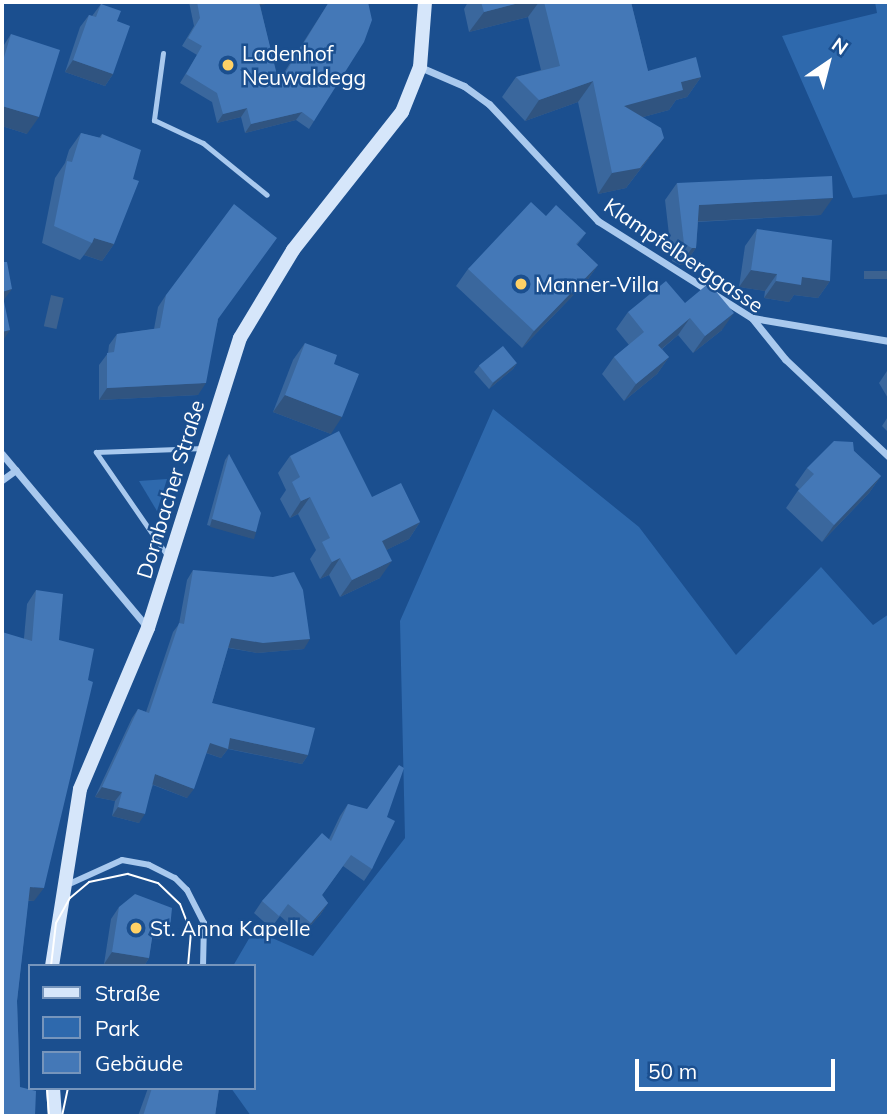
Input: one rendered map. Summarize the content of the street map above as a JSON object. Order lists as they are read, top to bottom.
{
  "streets": {
    "main road": ["Dornbacher Straße"],
    "street": ["Klampfelberggasse"]
  },
  "crossings": [
    ["Klampfelberggasse", "Dornbacher Straße"]
  ],
  "places": ["Ladenhof Neuwaldegg", "Manner-Villa", "St. Anna Kapelle"],
  "legend": ["Straße", "Park", "Gebäude"],
  "scale_bar": "50 m",
  "north": "top right"
}
